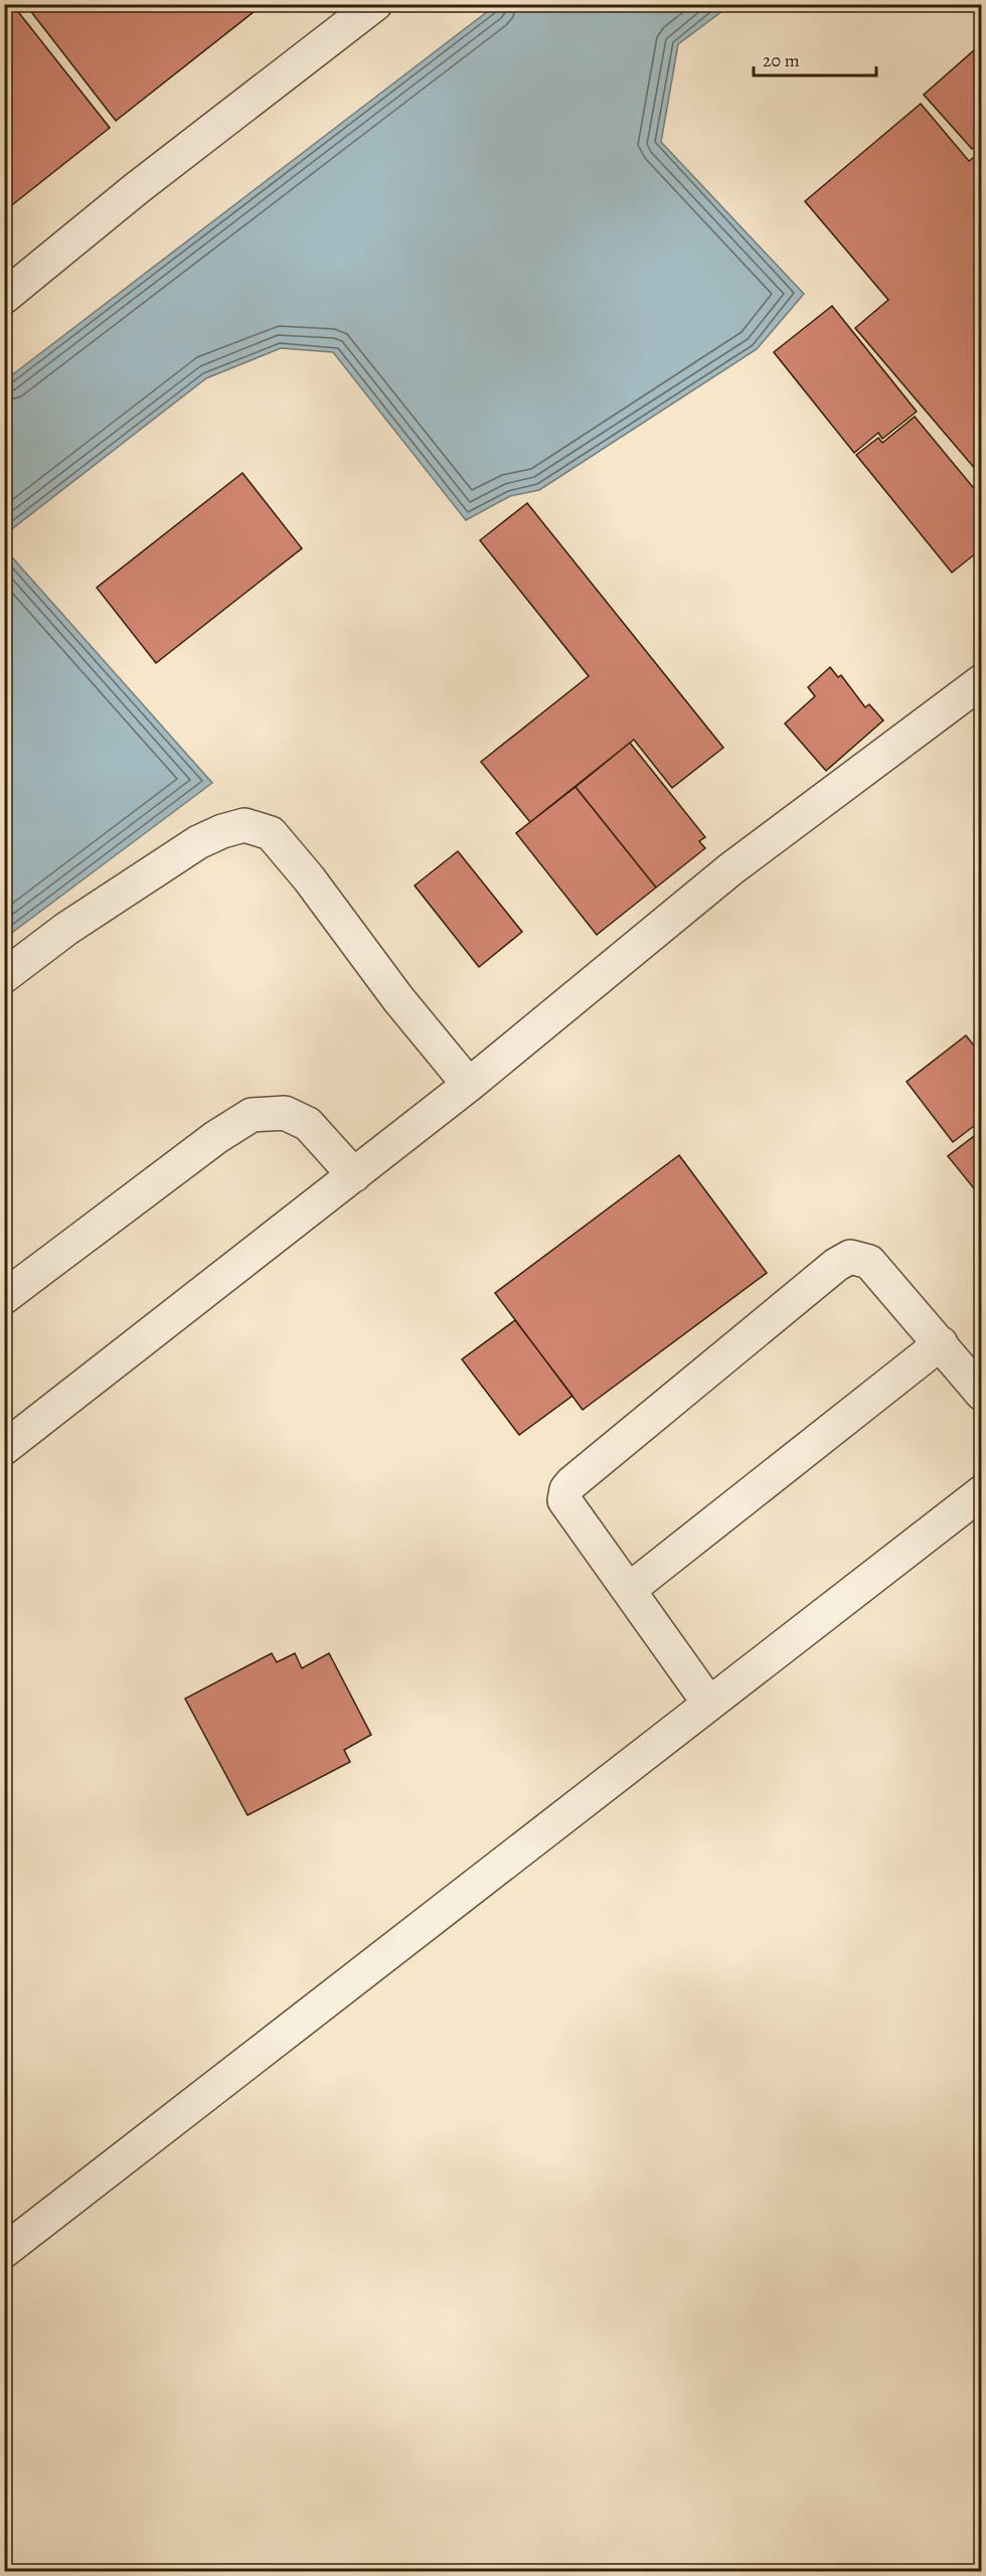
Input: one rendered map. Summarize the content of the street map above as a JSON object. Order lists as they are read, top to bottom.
{
  "scale_bar": "20 m"
}
